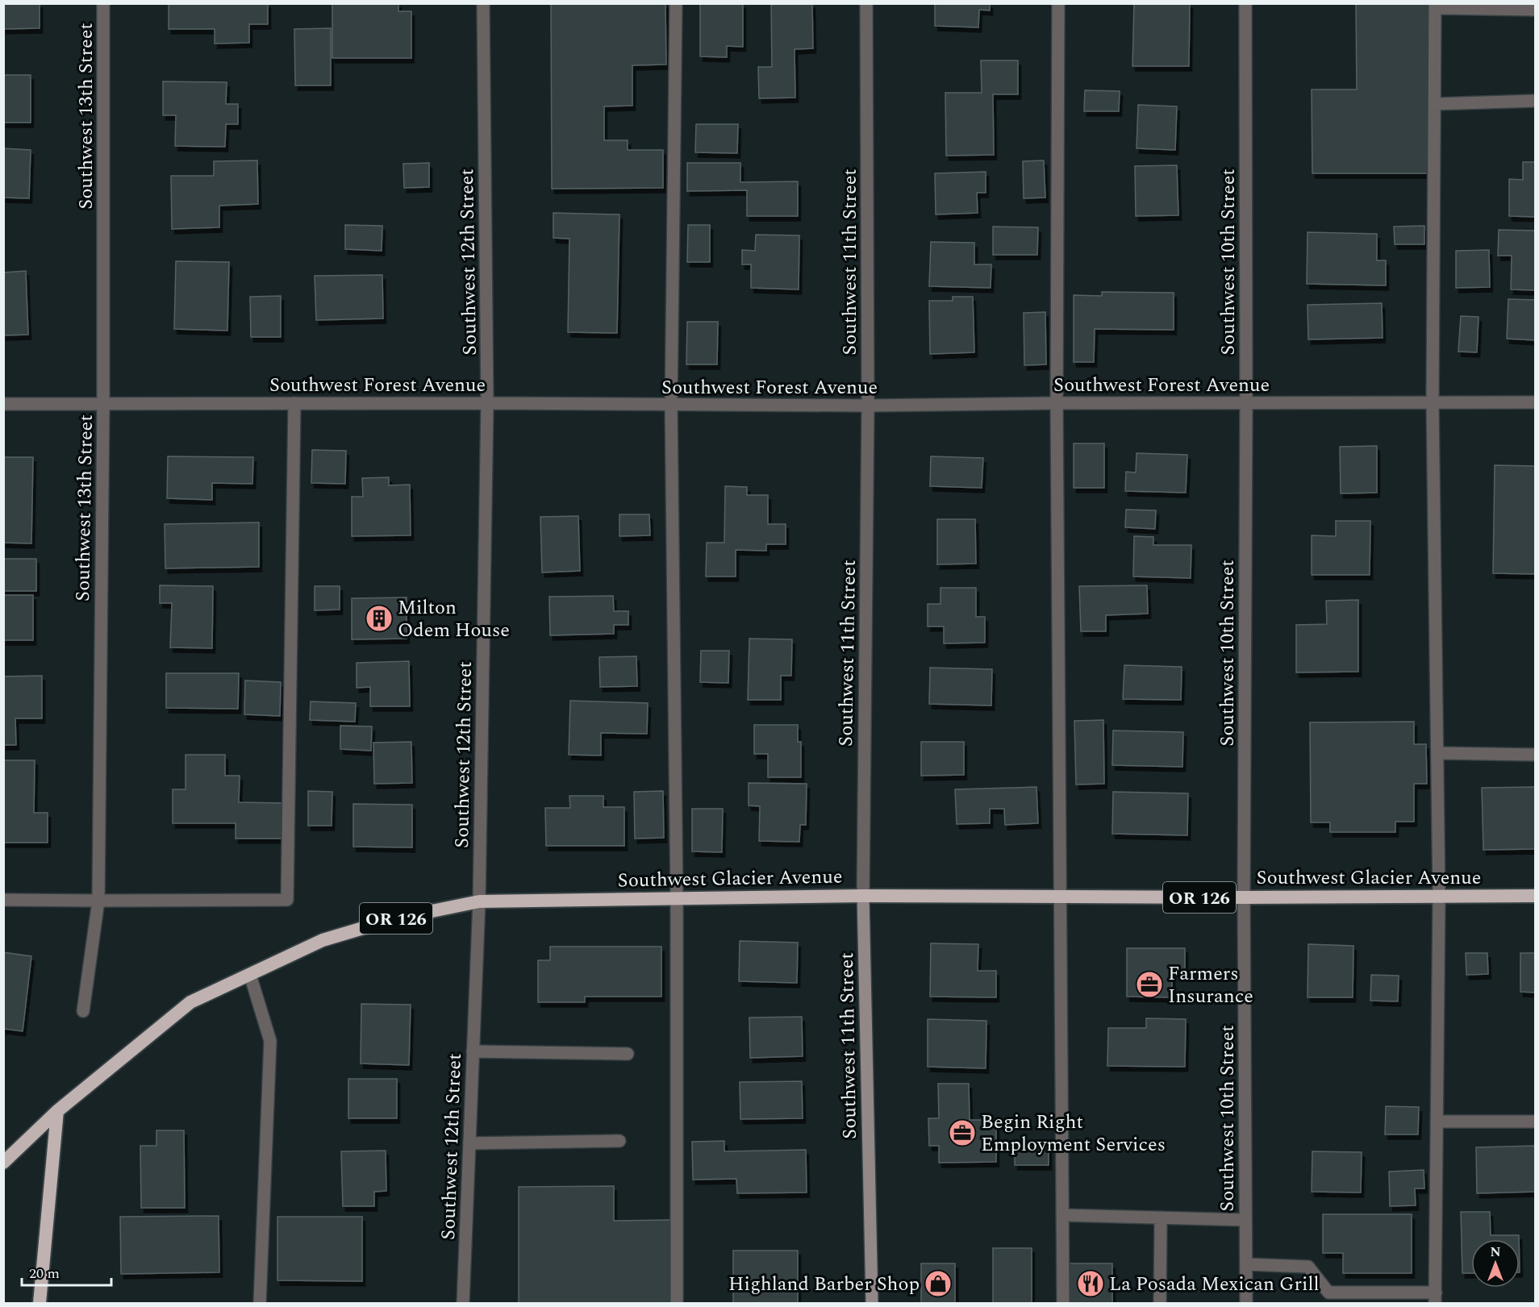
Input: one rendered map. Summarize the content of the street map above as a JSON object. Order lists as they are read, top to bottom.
{
  "streets": {
    "highway": ["Southwest Glacier Avenue", "OR 126"],
    "main road": ["Southwest 11th Street"],
    "street": [
      "Southwest 13th Street",
      "Southwest 12th Street",
      "Southwest 10th Street",
      "Southwest Forest Avenue"
    ]
  },
  "crossings": [
    ["Southwest 13th Street", "Southwest Forest Avenue"],
    ["Southwest 12th Street", "Southwest Forest Avenue"],
    ["Southwest 12th Street", "Southwest Glacier Avenue"],
    ["Southwest 11th Street", "Southwest Forest Avenue"],
    ["Southwest 11th Street", "Southwest Glacier Avenue"],
    ["Southwest 10th Street", "Southwest Forest Avenue"],
    ["Southwest 10th Street", "Southwest Glacier Avenue"]
  ],
  "places": {
    "building": ["Milton Odem House"],
    "office": ["Farmers Insurance", "Begin Right Employment Services"],
    "shop": ["Highland Barber Shop"],
    "restaurant": ["La Posada Mexican Grill"]
  },
  "scale_bar": "20 m",
  "north": "top"
}
